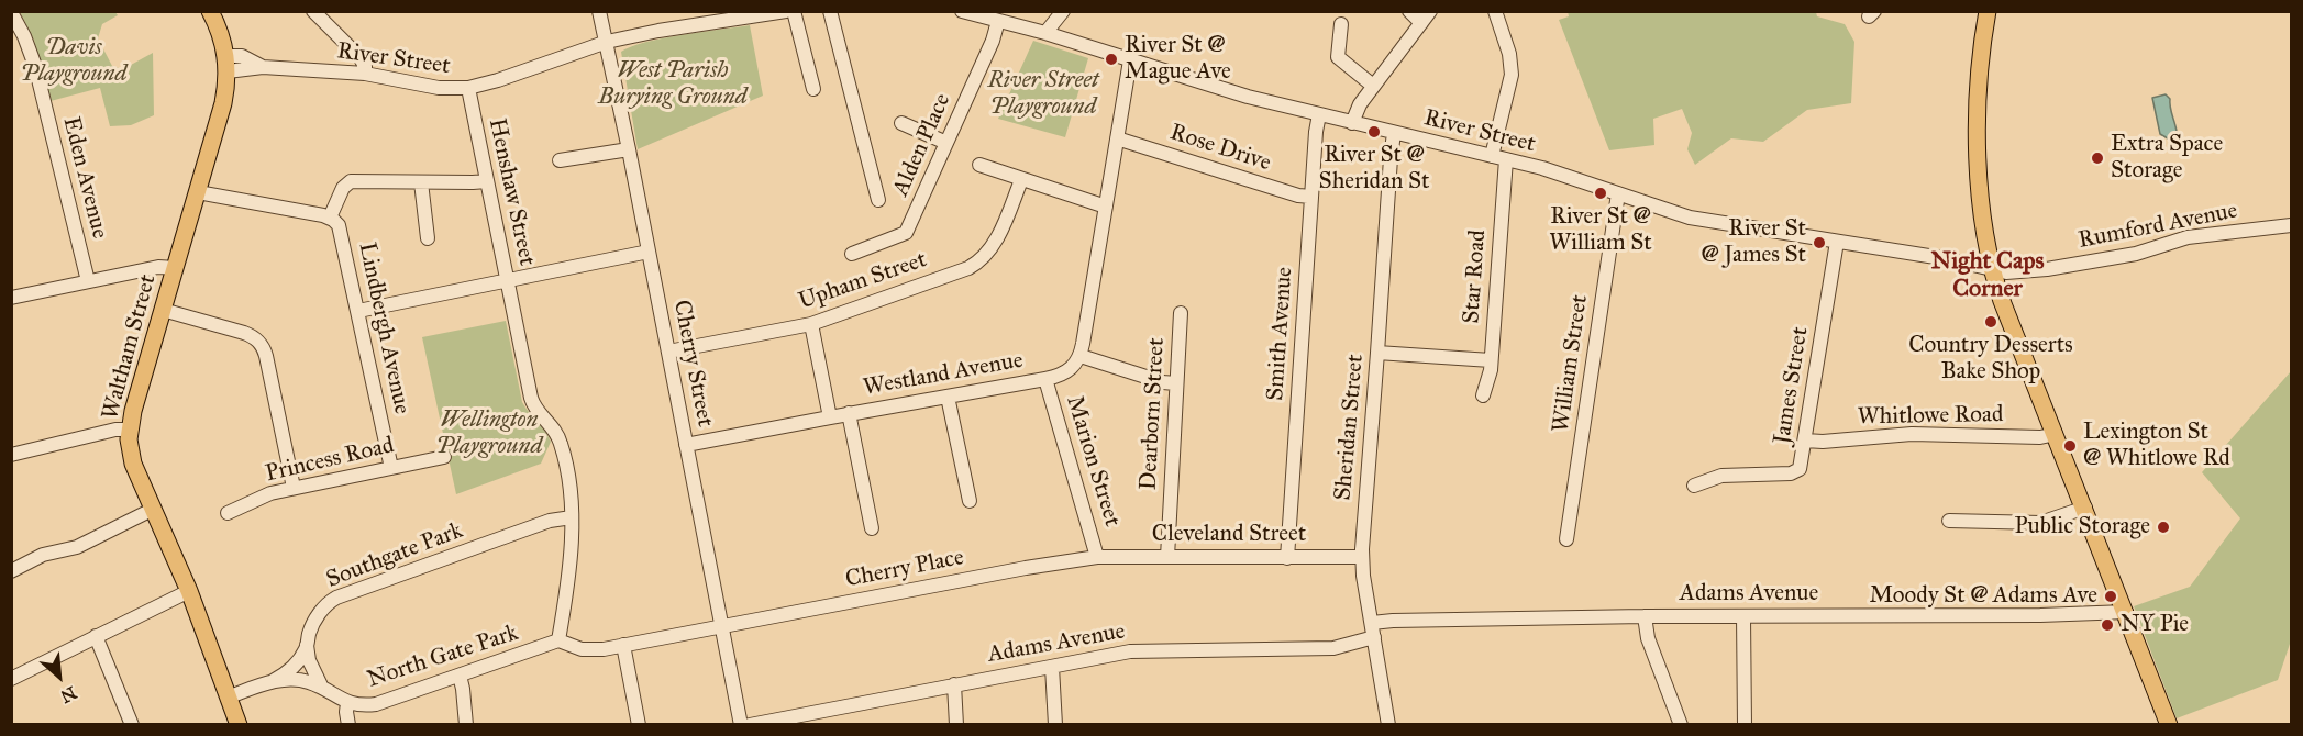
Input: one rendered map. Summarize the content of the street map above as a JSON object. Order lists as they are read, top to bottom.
{
  "streets": {
    "main road": ["Waltham Street"],
    "street": [
      "River Street",
      "Alden Place",
      "Rose Drive",
      "Eden Avenue",
      "Henshaw Street",
      "Rumford Avenue",
      "Star Road",
      "Upham Street",
      "Lindbergh Avenue",
      "Smith Avenue",
      "Cherry Street",
      "William Street",
      "Westland Avenue",
      "James Street",
      "Dearborn Street",
      "Whitlowe Road",
      "Sheridan Street",
      "Princess Road",
      "Marion Street",
      "Cleveland Street",
      "Southgate Park",
      "Cherry Place",
      "Adams Avenue",
      "North Gate Park"
    ]
  },
  "crossings": [
    ["River Street", "Alden Place"],
    ["River Street", "Henshaw Street"],
    ["River Street", "Rumford Avenue"],
    ["River Street", "Star Road"],
    ["River Street", "Smith Avenue"],
    ["River Street", "Waltham Street"],
    ["River Street", "Cherry Street"],
    ["River Street", "William Street"],
    ["River Street", "James Street"],
    ["River Street", "Sheridan Street"],
    ["Rose Drive", "Smith Avenue"],
    ["Henshaw Street", "Cherry Street"],
    ["Upham Street", "Cherry Street"],
    ["Lindbergh Avenue", "Princess Road"],
    ["Smith Avenue", "Cleveland Street"],
    ["Waltham Street", "North Gate Park"],
    ["Cherry Street", "Westland Avenue"],
    ["Cherry Street", "Cherry Place"],
    ["Westland Avenue", "Marion Street"],
    ["James Street", "Whitlowe Road"],
    ["Dearborn Street", "Cleveland Street"],
    ["Sheridan Street", "Cleveland Street"],
    ["Sheridan Street", "Adams Avenue"],
    ["Marion Street", "Cleveland Street"],
    ["Marion Street", "Cherry Place"],
    ["Cleveland Street", "Cherry Place"],
    ["Southgate Park", "North Gate Park"],
    ["Cherry Place", "North Gate Park"]
  ],
  "districts": ["Night Caps Corner"],
  "parks": [
    "Davis Playground",
    "West Parish Burying Ground",
    "River Street Playground",
    "Wellington Playground"
  ],
  "places": [
    "River St @ Mague Ave",
    "River St @ Sheridan St",
    "Extra Space Storage",
    "River St @ William St",
    "River St @ James St",
    "Country Desserts Bake Shop",
    "Lexington St @ Whitlowe Rd",
    "Public Storage",
    "Moody St @ Adams Ave",
    "NY Pie"
  ],
  "north": "bottom right"
}
